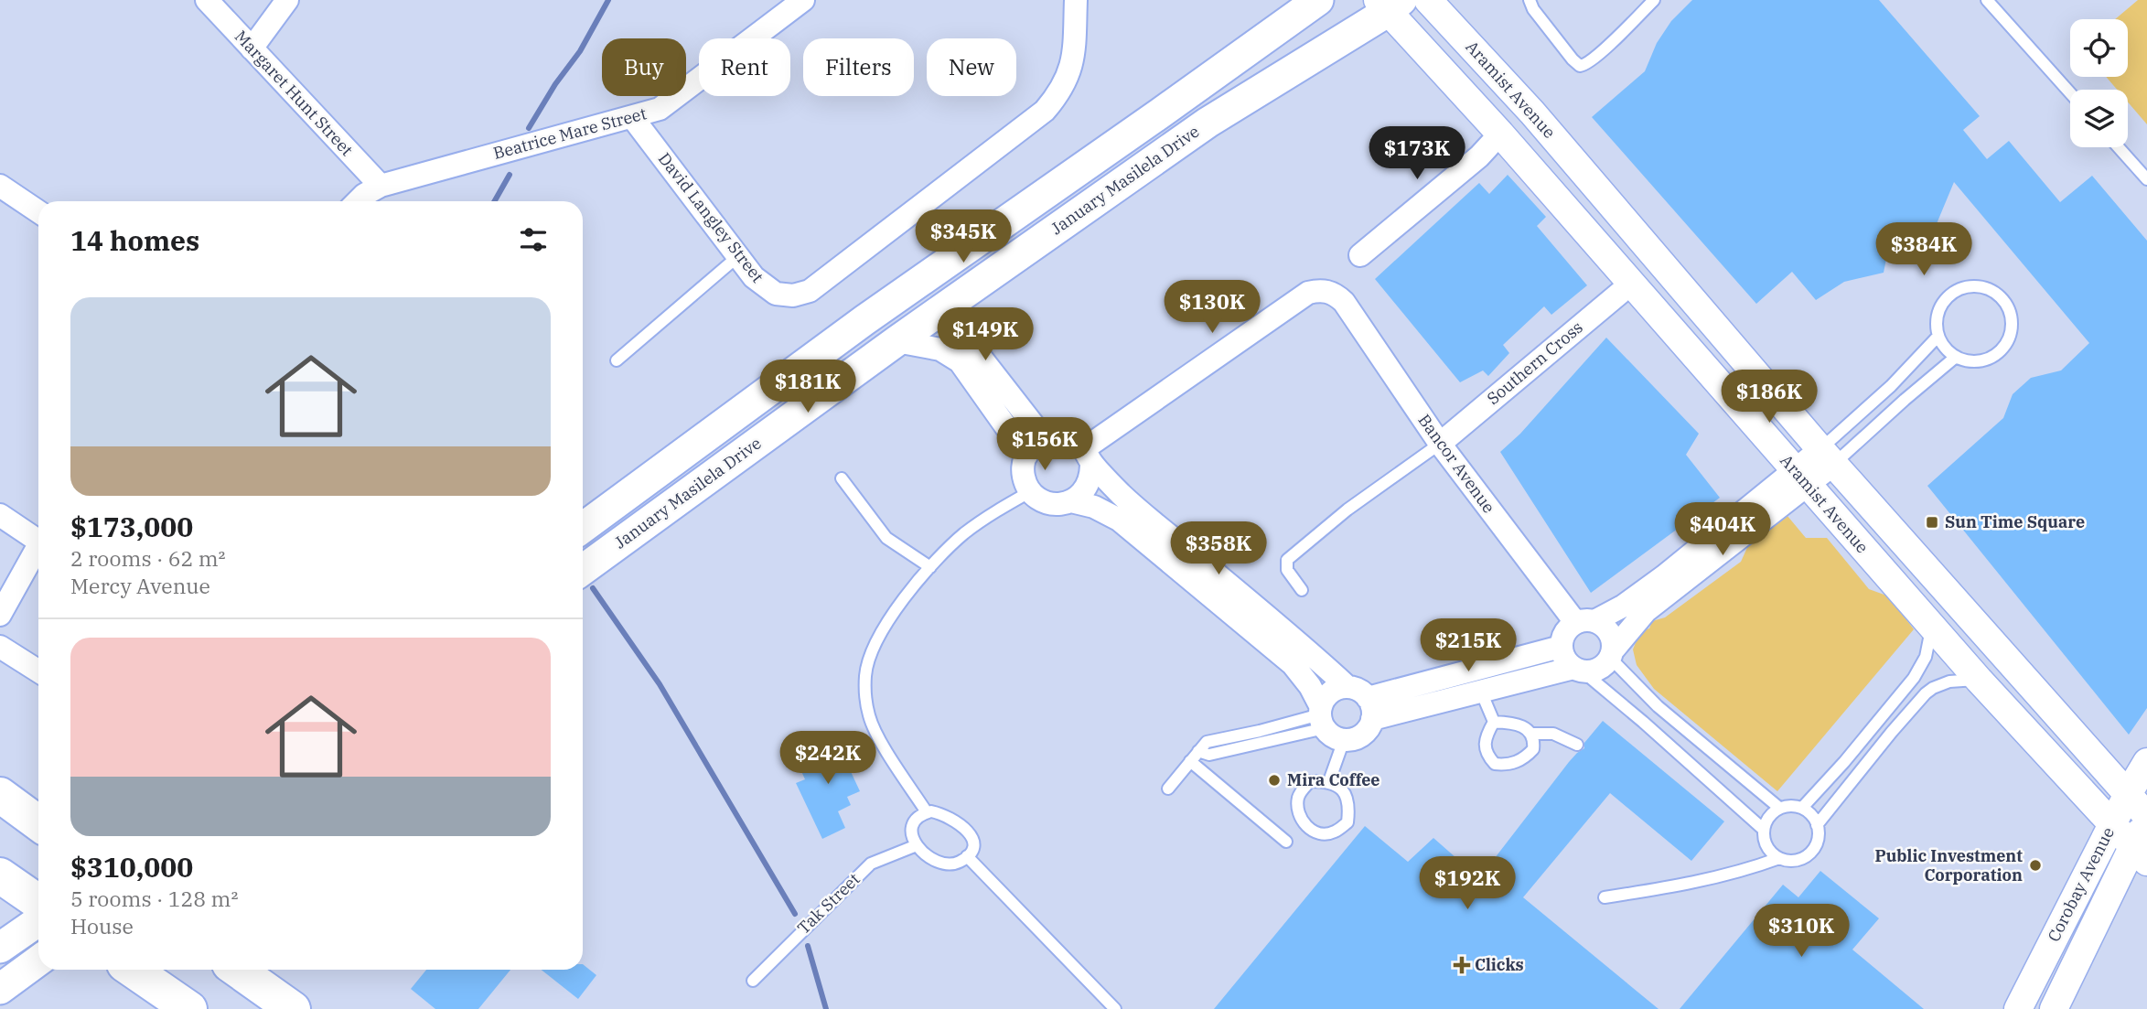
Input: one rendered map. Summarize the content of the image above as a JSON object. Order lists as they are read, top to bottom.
{
  "streets": {
    "main road": ["January Masilela Drive"],
    "street": [
      "Aramist Avenue",
      "Margaret Hunt Street",
      "Beatrice Mare Street",
      "David Langley Street",
      "Southern Cross",
      "Bancor Avenue",
      "Corobay Avenue"
    ],
    "lane": ["Tak Street"]
  },
  "crossings": [
    ["Aramist Avenue", "January Masilela Drive"],
    ["Aramist Avenue", "Southern Cross"],
    ["Aramist Avenue", "Corobay Avenue"],
    ["Margaret Hunt Street", "Beatrice Mare Street"],
    ["Beatrice Mare Street", "David Langley Street"],
    ["Southern Cross", "Bancor Avenue"]
  ],
  "places": {
    "transit": ["Sun Time Square"],
    "other": ["Mira Coffee", "Public Investment Corporation"],
    "health": ["Clicks"]
  },
  "page": {
    "chip": [
      "Buy",
      "Rent",
      "Filters",
      "New"
    ],
    "price": [
      "$173K",
      "$345K",
      "$384K",
      "$130K",
      "$149K",
      "$181K",
      "$186K",
      "$156K",
      "$404K",
      "$358K",
      "$215K",
      "$242K",
      "$192K",
      "$310K"
    ],
    "heading": "14 homes",
    "list": [
      {
        "name": "$173,000",
        "note": "2 rooms · 62 m² · Mercy Avenue"
      },
      {
        "name": "$310,000",
        "note": "5 rooms · 128 m² · House"
      }
    ]
  }
}
